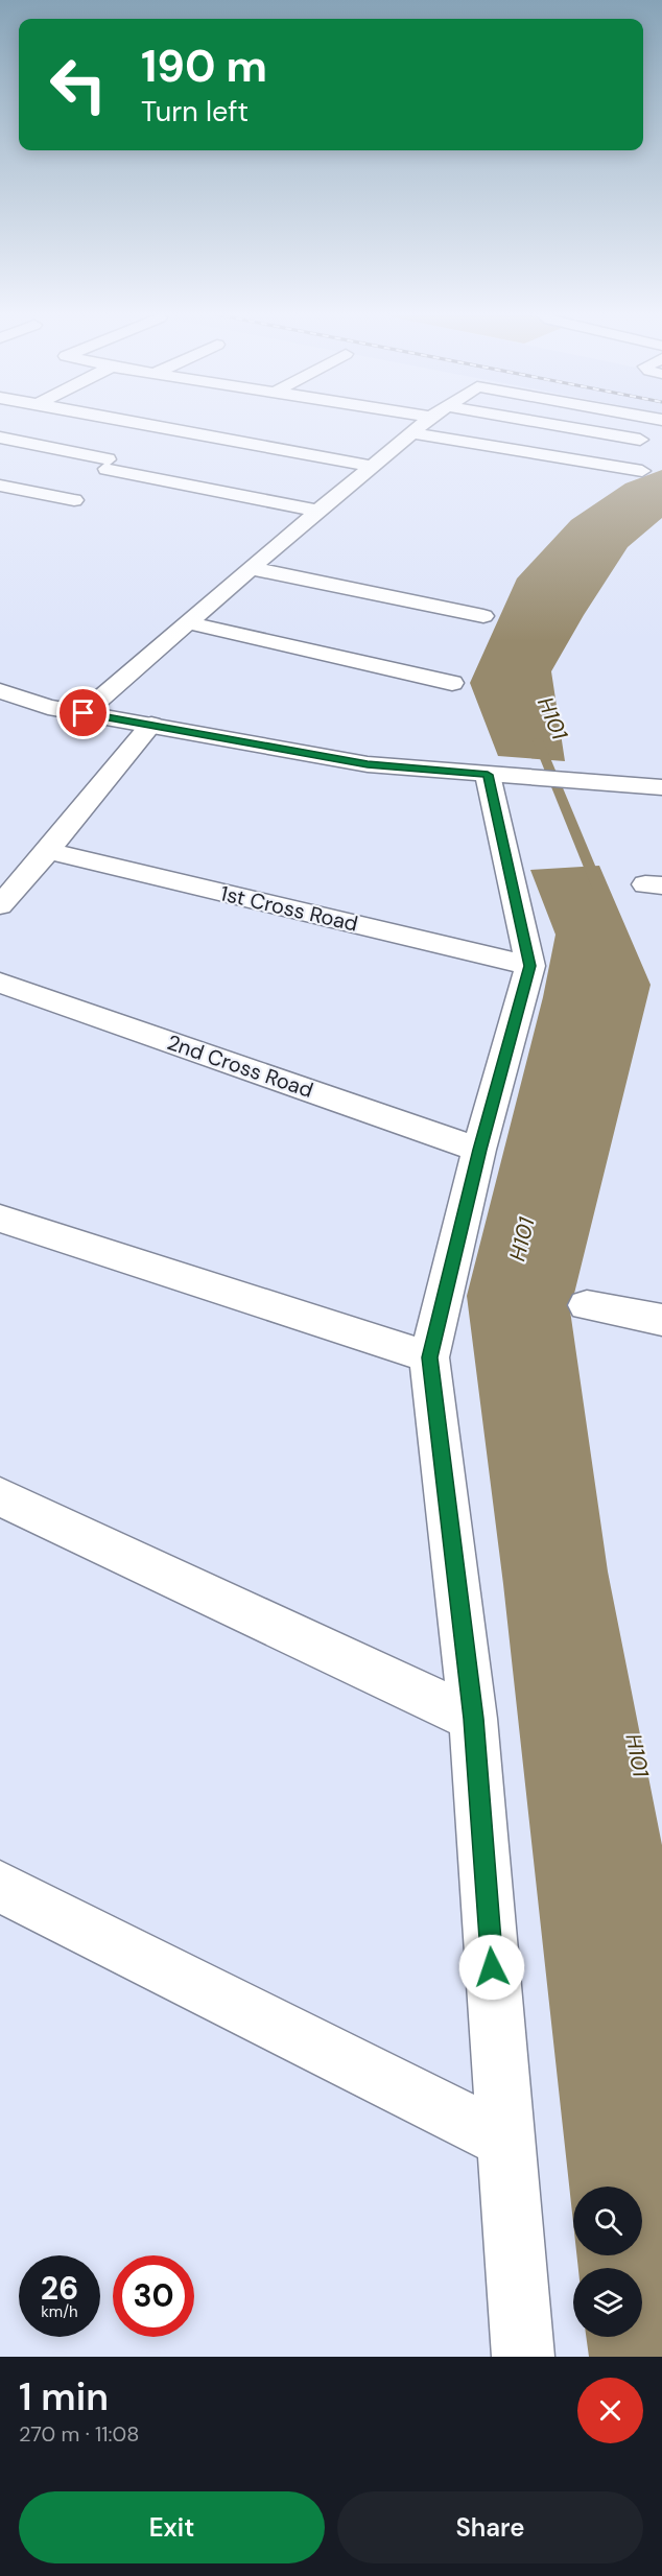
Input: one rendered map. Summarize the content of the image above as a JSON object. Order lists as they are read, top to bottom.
{
  "streets": {
    "street": ["1st Cross Road", "2nd Cross Road"]
  },
  "water": ["H101"],
  "page": {
    "turn": ["190 m", "Turn left"],
    "speed": "26 km/h",
    "limit": "30",
    "heading": ["1 min", "270 m · 11:08"],
    "buttons": ["Exit", "Share"]
  }
}
